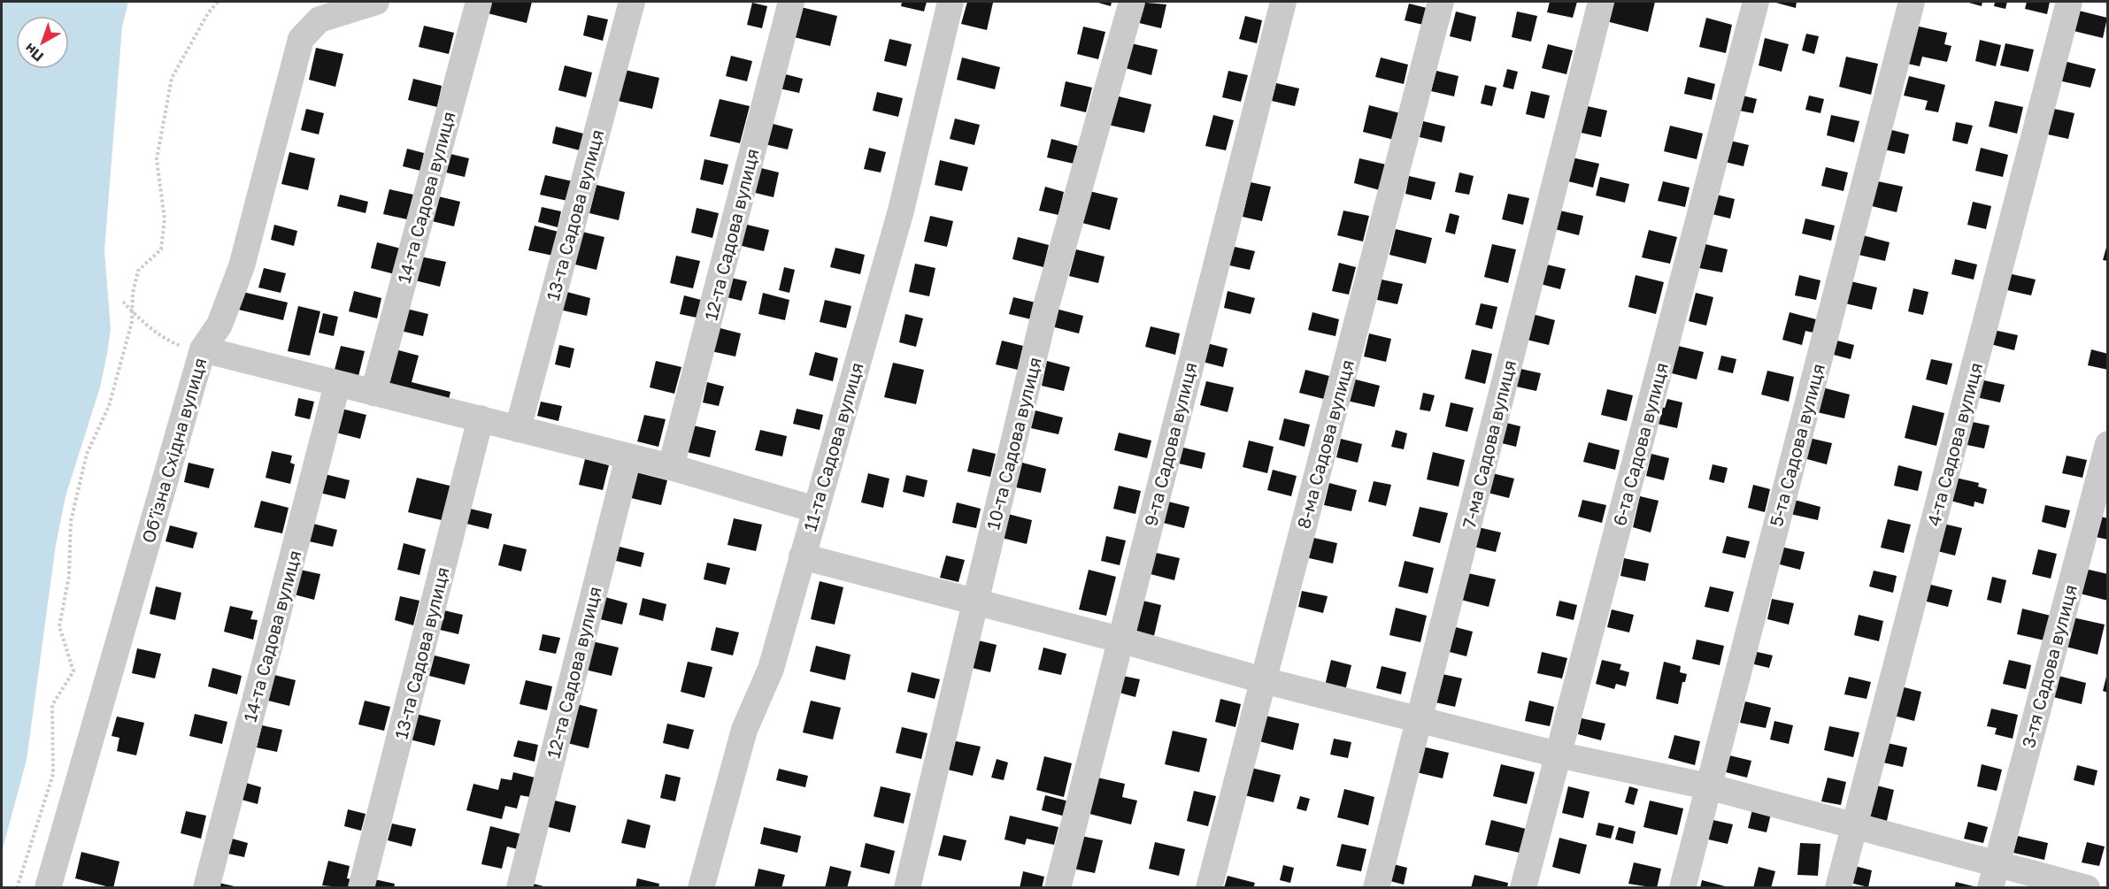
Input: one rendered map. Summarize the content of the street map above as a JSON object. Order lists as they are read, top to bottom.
{
  "streets": {
    "street": [
      "14-та Садова вулиця",
      "13-та Садова вулиця",
      "12-та Садова вулиця",
      "10-та Садова вулиця",
      "9-та Садова вулиця",
      "8-ма Садова вулиця",
      "7-ма Садова вулиця",
      "6-та Садова вулиця",
      "4-та Садова вулиця",
      "5-та Садова вулиця",
      "11-та Садова вулиця",
      "Обʼїзна Східна вулиця",
      "3-тя Садова вулиця"
    ]
  },
  "north": "bottom left"
}
